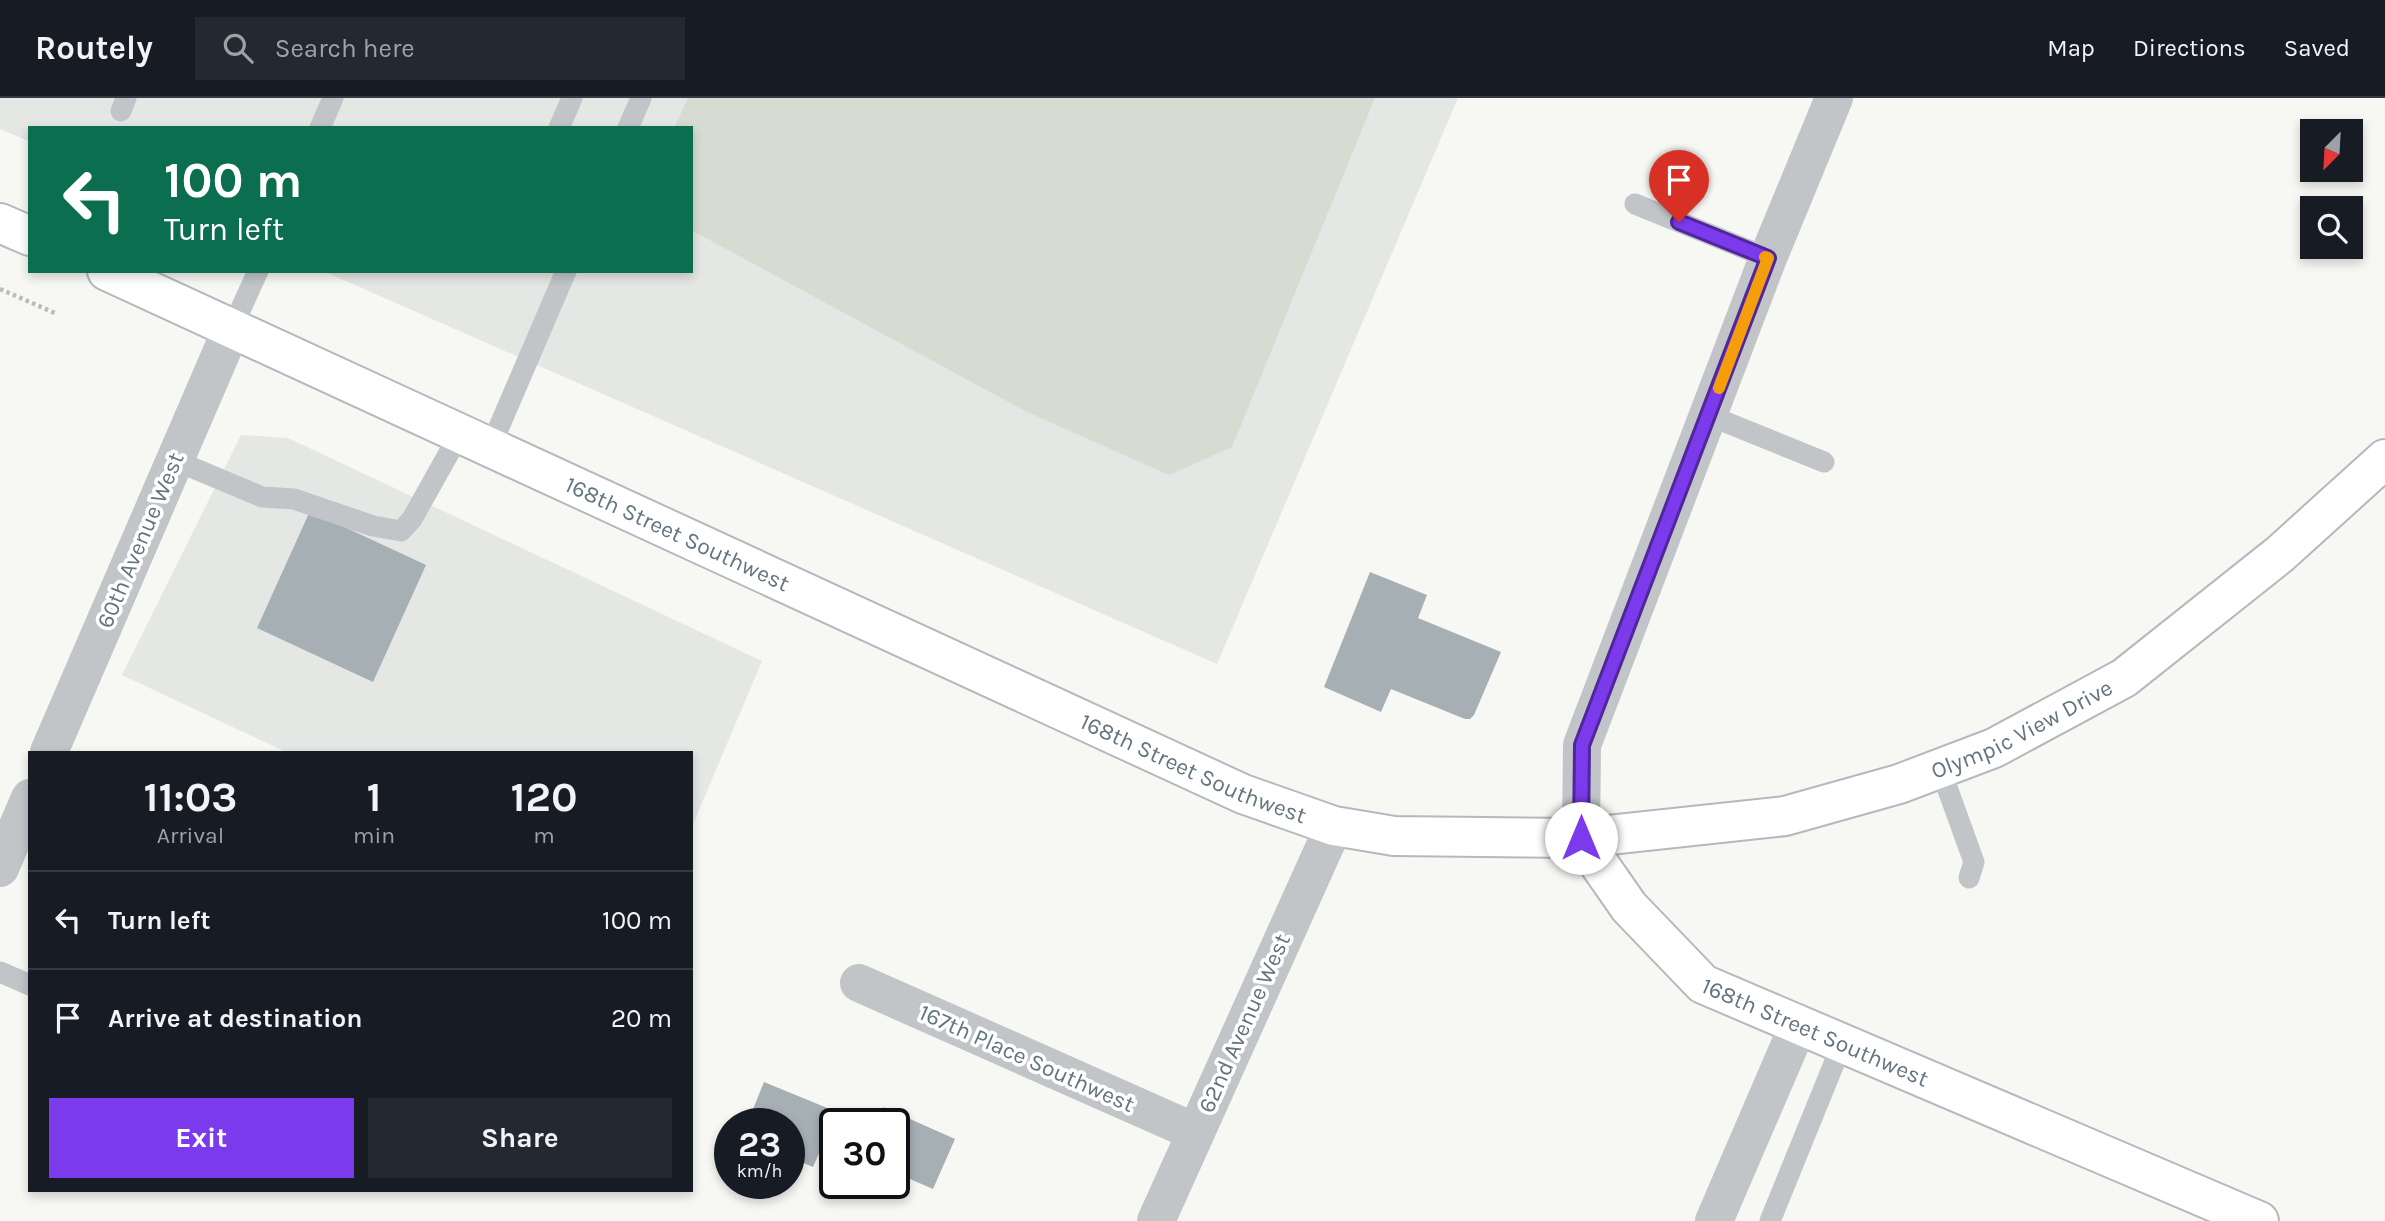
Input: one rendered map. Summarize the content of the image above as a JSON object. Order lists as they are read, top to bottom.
{
  "streets": {
    "main road": ["168th Street Southwest", "Olympic View Drive"],
    "street": ["60th Avenue West", "62nd Avenue West", "167th Place Southwest"]
  },
  "crossings": [
    ["168th Street Southwest", "60th Avenue West"],
    ["168th Street Southwest", "Olympic View Drive"],
    ["168th Street Southwest", "62nd Avenue West"],
    ["62nd Avenue West", "167th Place Southwest"]
  ],
  "north": "bottom left",
  "page": {
    "header": "Routely",
    "search": "Search here",
    "nav": ["Map", "Directions", "Saved"],
    "turn": ["100 m", "Turn left"],
    "eta": [
      "11:03",
      "Arrival",
      "1",
      "min",
      "120",
      "m"
    ],
    "list": [
      {
        "name": "Turn left",
        "value": "100 m"
      },
      {
        "name": "Arrive at destination",
        "value": "20 m"
      }
    ],
    "buttons": ["Exit", "Share"],
    "speed": "23 km/h",
    "limit": "30"
  }
}
